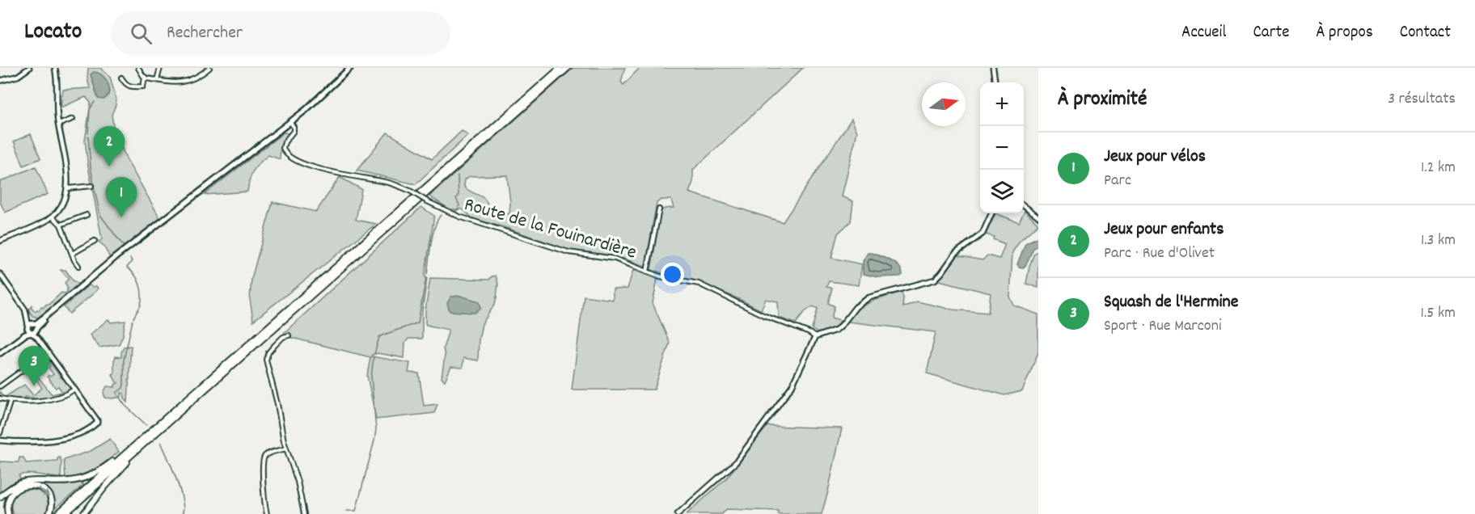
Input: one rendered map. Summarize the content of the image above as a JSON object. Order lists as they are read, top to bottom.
{
  "streets": {
    "street": ["Route de la Fouinardière"]
  },
  "north": "right",
  "page": {
    "header": "Locato",
    "search": "Rechercher",
    "nav": [
      "Accueil",
      "Carte",
      "À propos",
      "Contact"
    ],
    "heading": ["À proximité", "3 résultats"],
    "map_buttons": ["+", "−"],
    "pins": ["2", "1", "3"],
    "list": [
      {
        "mark": "1",
        "name": "Jeux pour vélos",
        "note": "Parc",
        "value": "1.2 km"
      },
      {
        "mark": "2",
        "name": "Jeux pour enfants",
        "note": "Parc · Rue d'Olivet",
        "value": "1.3 km"
      },
      {
        "mark": "3",
        "name": "Squash de l'Hermine",
        "note": "Sport · Rue Marconi",
        "value": "1.5 km"
      }
    ]
  }
}
